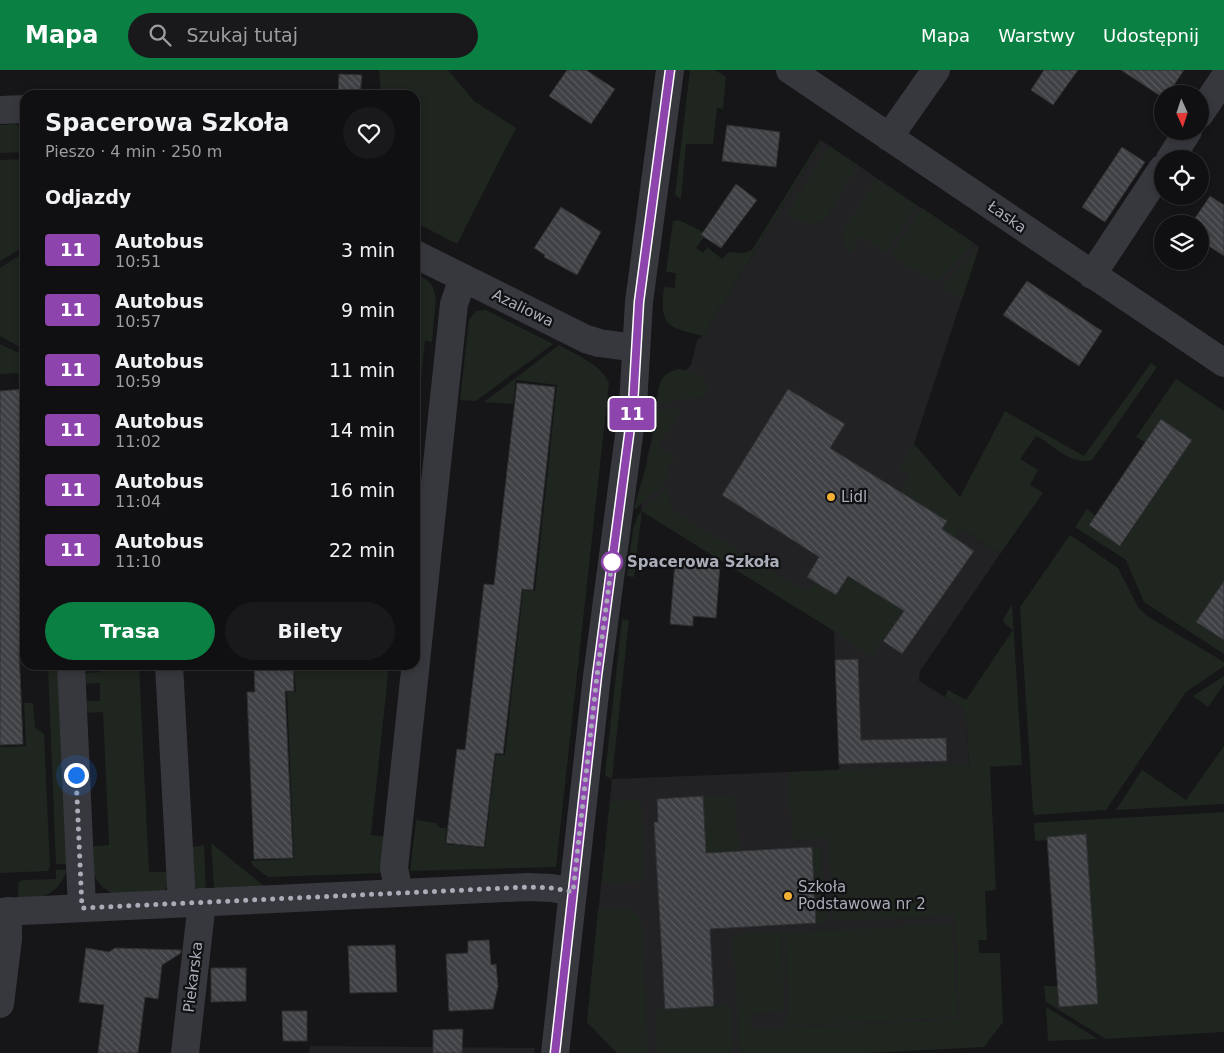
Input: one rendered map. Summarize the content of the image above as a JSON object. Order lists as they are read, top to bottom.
{
  "streets": {
    "street": ["Łaska", "Azaliowa", "Piekarska"]
  },
  "places": ["Lidl", "Spacerowa Szkoła", "Szkoła Podstawowa nr 2"],
  "lines": ["bus line 11"],
  "north": "bottom",
  "page": {
    "header": "Mapa",
    "search": "Szukaj tutaj",
    "nav": ["Mapa", "Warstwy", "Udostępnij"],
    "on_map": "11",
    "heading": [
      ["Spacerowa Szkoła", "Pieszo · 4 min · 250 m"],
      "Odjazdy"
    ],
    "list": [
      {
        "mark": "11",
        "name": "Autobus",
        "note": "10:51",
        "value": "3 min"
      },
      {
        "mark": "11",
        "name": "Autobus",
        "note": "10:57",
        "value": "9 min"
      },
      {
        "mark": "11",
        "name": "Autobus",
        "note": "10:59",
        "value": "11 min"
      },
      {
        "mark": "11",
        "name": "Autobus",
        "note": "11:02",
        "value": "14 min"
      },
      {
        "mark": "11",
        "name": "Autobus",
        "note": "11:04",
        "value": "16 min"
      },
      {
        "mark": "11",
        "name": "Autobus",
        "note": "11:10",
        "value": "22 min"
      }
    ],
    "buttons": ["Trasa", "Bilety"]
  }
}
